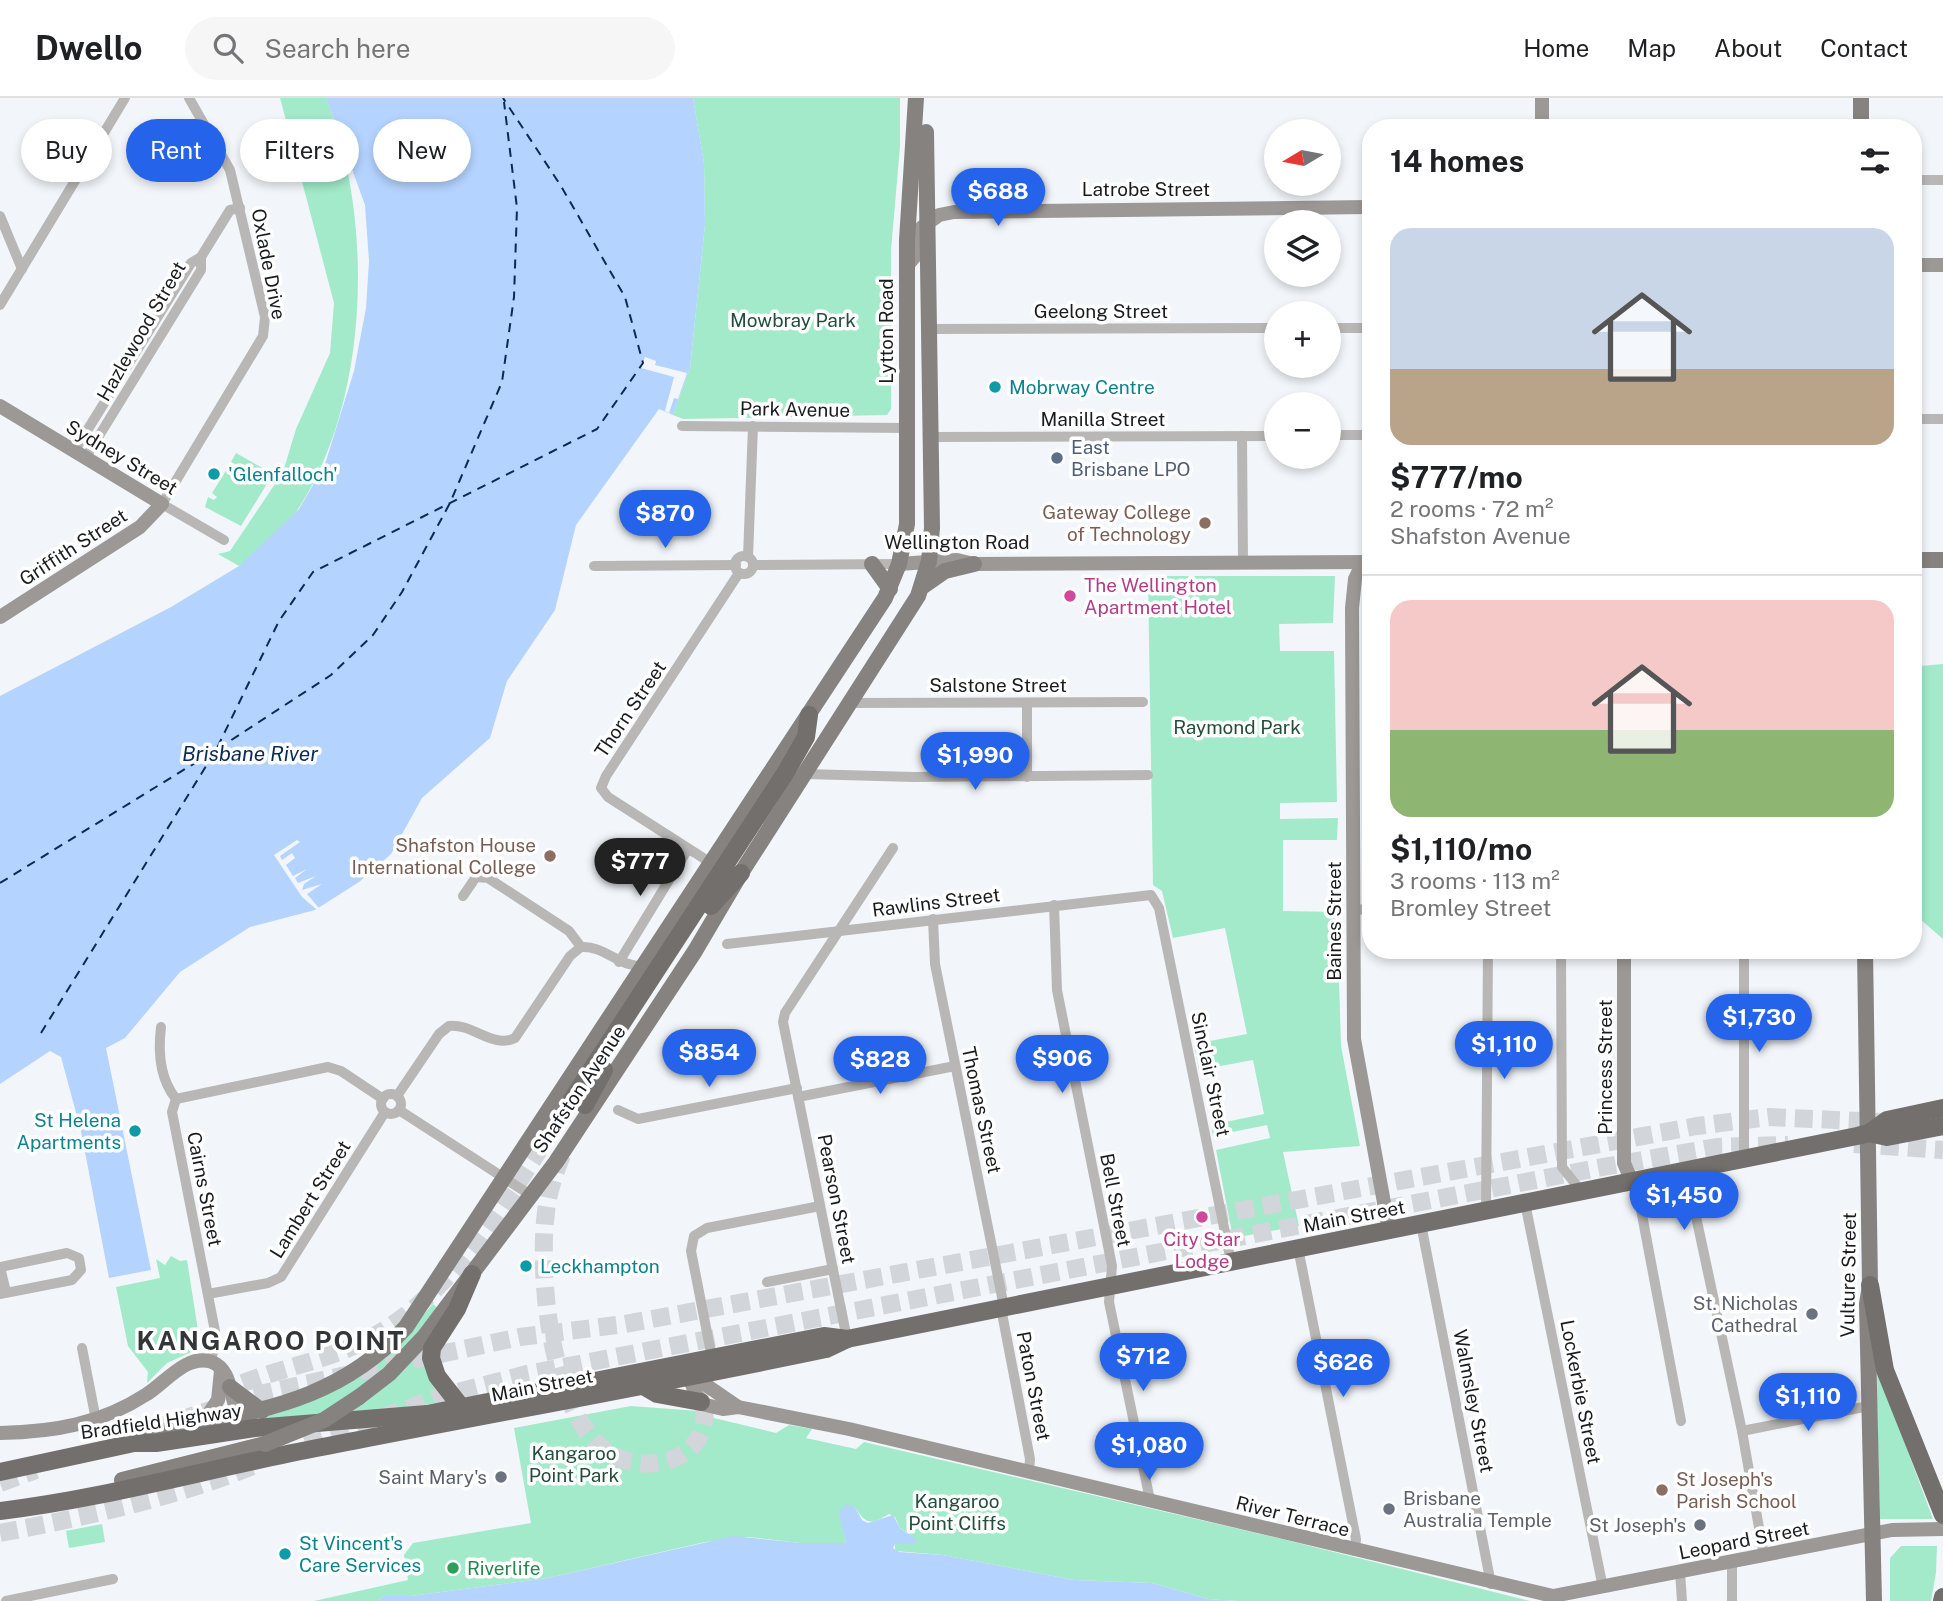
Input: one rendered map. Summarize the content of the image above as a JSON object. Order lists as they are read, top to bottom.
{
  "streets": {
    "highway": ["Main Street", "Bradfield Highway"],
    "main road": [
      "Latrobe Street",
      "Lytton Road",
      "Sydney Street",
      "Wellington Road",
      "Griffith Street",
      "Baines Street",
      "Princess Street",
      "Shafston Avenue",
      "Vulture Street",
      "River Terrace",
      "Leopard Street"
    ],
    "street": [
      "Oxlade Drive",
      "Geelong Street",
      "Hazlewood Street",
      "Park Avenue",
      "Manilla Street",
      "Salstone Street",
      "Thorn Street",
      "Rawlins Street",
      "Sinclair Street",
      "Thomas Street",
      "Cairns Street",
      "Lambert Street",
      "Pearson Street",
      "Bell Street",
      "Paton Street",
      "Lockerbie Street",
      "Walmsley Street"
    ]
  },
  "crossings": [
    ["Latrobe Street", "Lytton Road"],
    ["Oxlade Drive", "Hazlewood Street"],
    ["Oxlade Drive", "Sydney Street"],
    ["Oxlade Drive", "Griffith Street"],
    ["Geelong Street", "Lytton Road"],
    ["Hazlewood Street", "Sydney Street"],
    ["Lytton Road", "Park Avenue"],
    ["Lytton Road", "Manilla Street"],
    ["Lytton Road", "Wellington Road"],
    ["Lytton Road", "Shafston Avenue"],
    ["Sydney Street", "Griffith Street"],
    ["Wellington Road", "Baines Street"],
    ["Wellington Road", "Shafston Avenue"],
    ["Salstone Street", "Shafston Avenue"],
    ["Thorn Street", "Shafston Avenue"],
    ["Rawlins Street", "Sinclair Street"],
    ["Rawlins Street", "Thomas Street"],
    ["Rawlins Street", "Pearson Street"],
    ["Rawlins Street", "Bell Street"],
    ["Baines Street", "Main Street"],
    ["Princess Street", "Main Street"],
    ["Sinclair Street", "Main Street"],
    ["Shafston Avenue", "Main Street"],
    ["Shafston Avenue", "Bradfield Highway"],
    ["Thomas Street", "Main Street"],
    ["Thomas Street", "Paton Street"],
    ["Cairns Street", "Lambert Street"],
    ["Pearson Street", "Main Street"],
    ["Bell Street", "Main Street"],
    ["Bell Street", "River Terrace"],
    ["Main Street", "Vulture Street"],
    ["Main Street", "Paton Street"],
    ["Main Street", "Lockerbie Street"],
    ["Main Street", "Walmsley Street"],
    ["Main Street", "Bradfield Highway"],
    ["Main Street", "River Terrace"],
    ["Vulture Street", "Leopard Street"],
    ["Paton Street", "River Terrace"],
    ["Lockerbie Street", "Leopard Street"],
    ["Walmsley Street", "River Terrace"],
    ["River Terrace", "Leopard Street"]
  ],
  "districts": ["KANGAROO POINT"],
  "water": ["Brisbane River"],
  "parks": [
    "Mowbray Park",
    "Raymond Park",
    "Kangaroo Point Park",
    "Kangaroo Point Cliffs"
  ],
  "places": [
    "Mobrway Centre",
    "East Brisbane LPO",
    "'Glenfalloch'",
    "Gateway College of Technology",
    "The Wellington Apartment Hotel",
    "Shafston House International College",
    "St Helena Apartments",
    "City Star Lodge",
    "Leckhampton",
    "St. Nicholas Cathedral",
    "Saint Mary's",
    "St Joseph's Parish School",
    "Brisbane Australia Temple",
    "St Joseph's",
    "St Vincent's Care Services",
    "Riverlife"
  ],
  "north": "left",
  "page": {
    "header": "Dwello",
    "search": "Search here",
    "nav": [
      "Home",
      "Map",
      "About",
      "Contact"
    ],
    "map_buttons": ["+", "−"],
    "chip": [
      "Buy",
      "Rent",
      "Filters",
      "New"
    ],
    "heading": "14 homes",
    "price": [
      "$688",
      "$870",
      "$1,990",
      "$777",
      "$1,730",
      "$1,110",
      "$854",
      "$906",
      "$828",
      "$1,450",
      "$712",
      "$626",
      "$1,110",
      "$1,080"
    ],
    "list": [
      {
        "name": "$777/mo",
        "note": "2 rooms · 72 m² · Shafston Avenue"
      },
      {
        "name": "$1,110/mo",
        "note": "3 rooms · 113 m² · Bromley Street"
      }
    ]
  }
}
